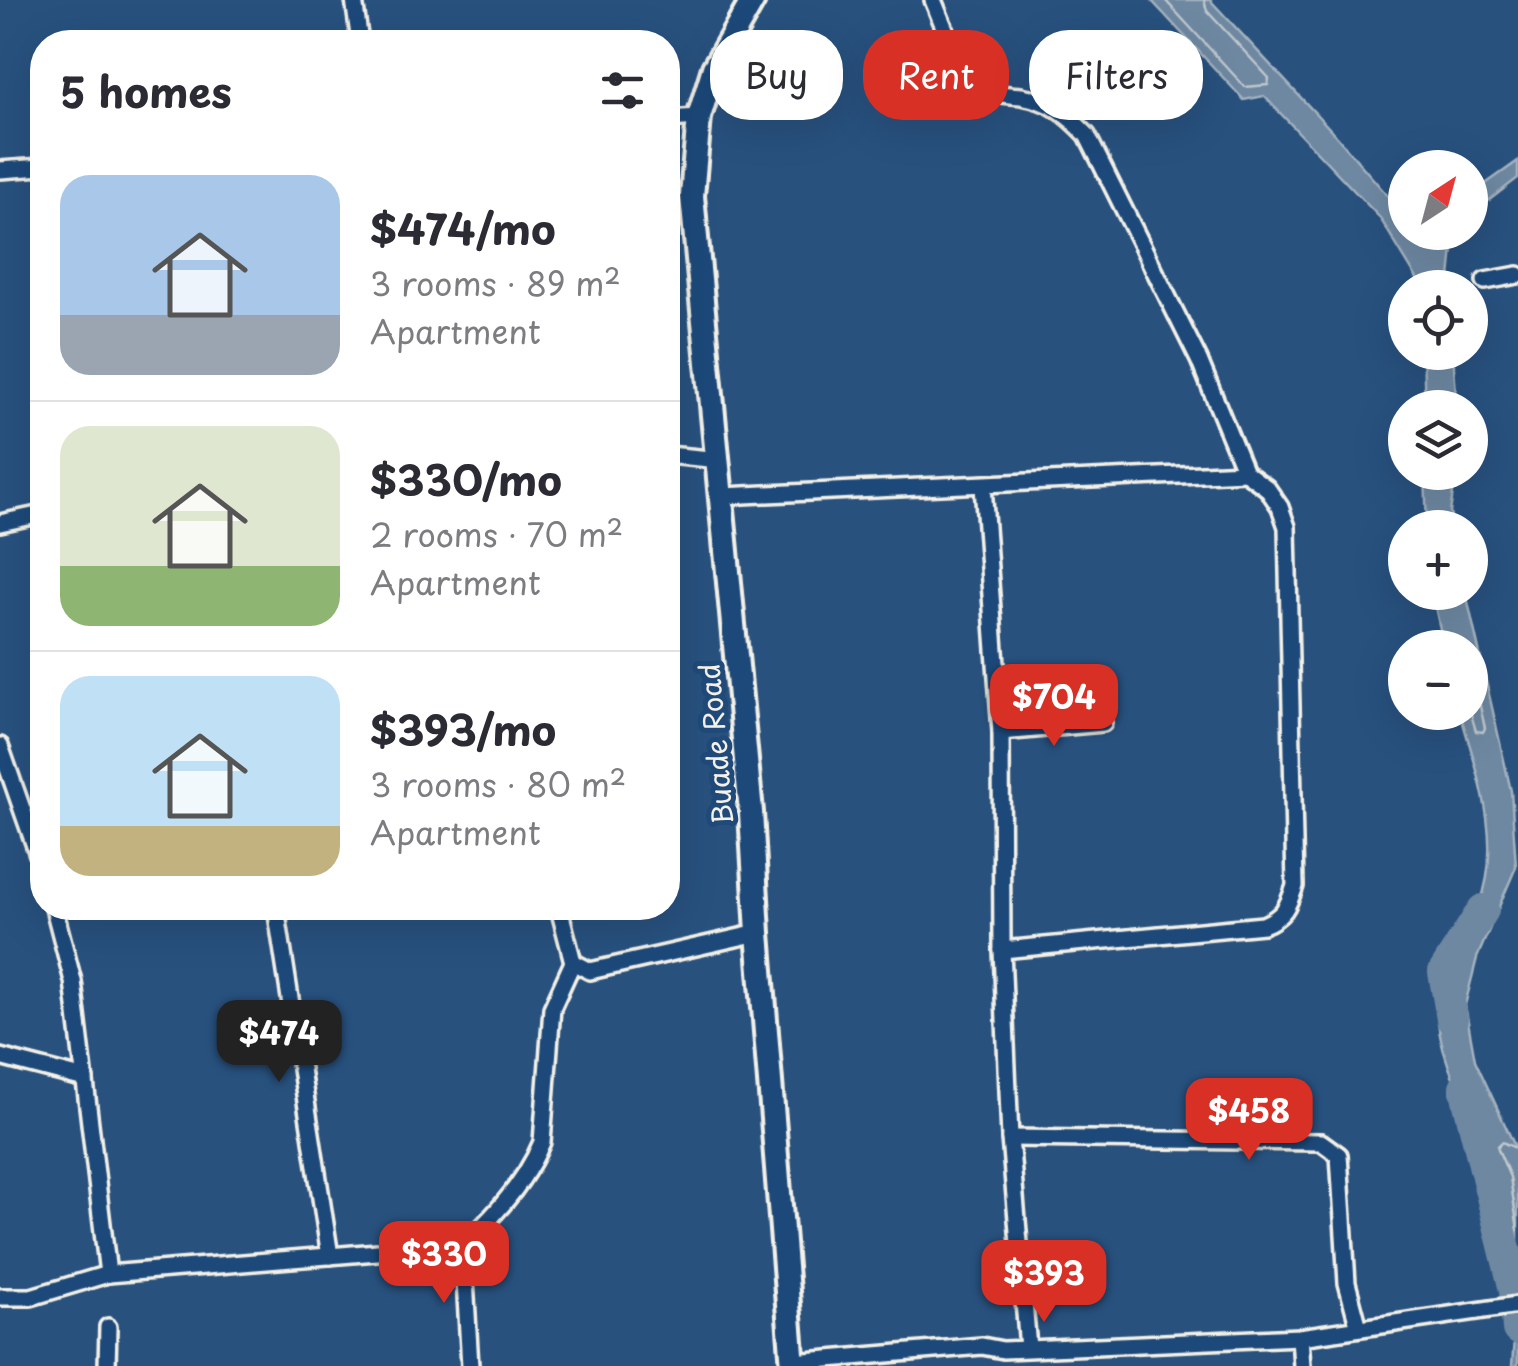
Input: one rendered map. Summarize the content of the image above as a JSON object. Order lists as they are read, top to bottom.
{
  "streets": {
    "street": ["Buade Road"]
  },
  "north": "top right",
  "page": {
    "chip": ["Buy", "Rent", "Filters"],
    "heading": "5 homes",
    "map_buttons": ["+", "−"],
    "list": [
      {
        "name": "$474/mo",
        "note": "3 rooms · 89 m² · Apartment"
      },
      {
        "name": "$330/mo",
        "note": "2 rooms · 70 m² · Apartment"
      },
      {
        "name": "$393/mo",
        "note": "3 rooms · 80 m² · Apartment"
      }
    ],
    "price": [
      "$704",
      "$474",
      "$458",
      "$330",
      "$393"
    ]
  }
}
